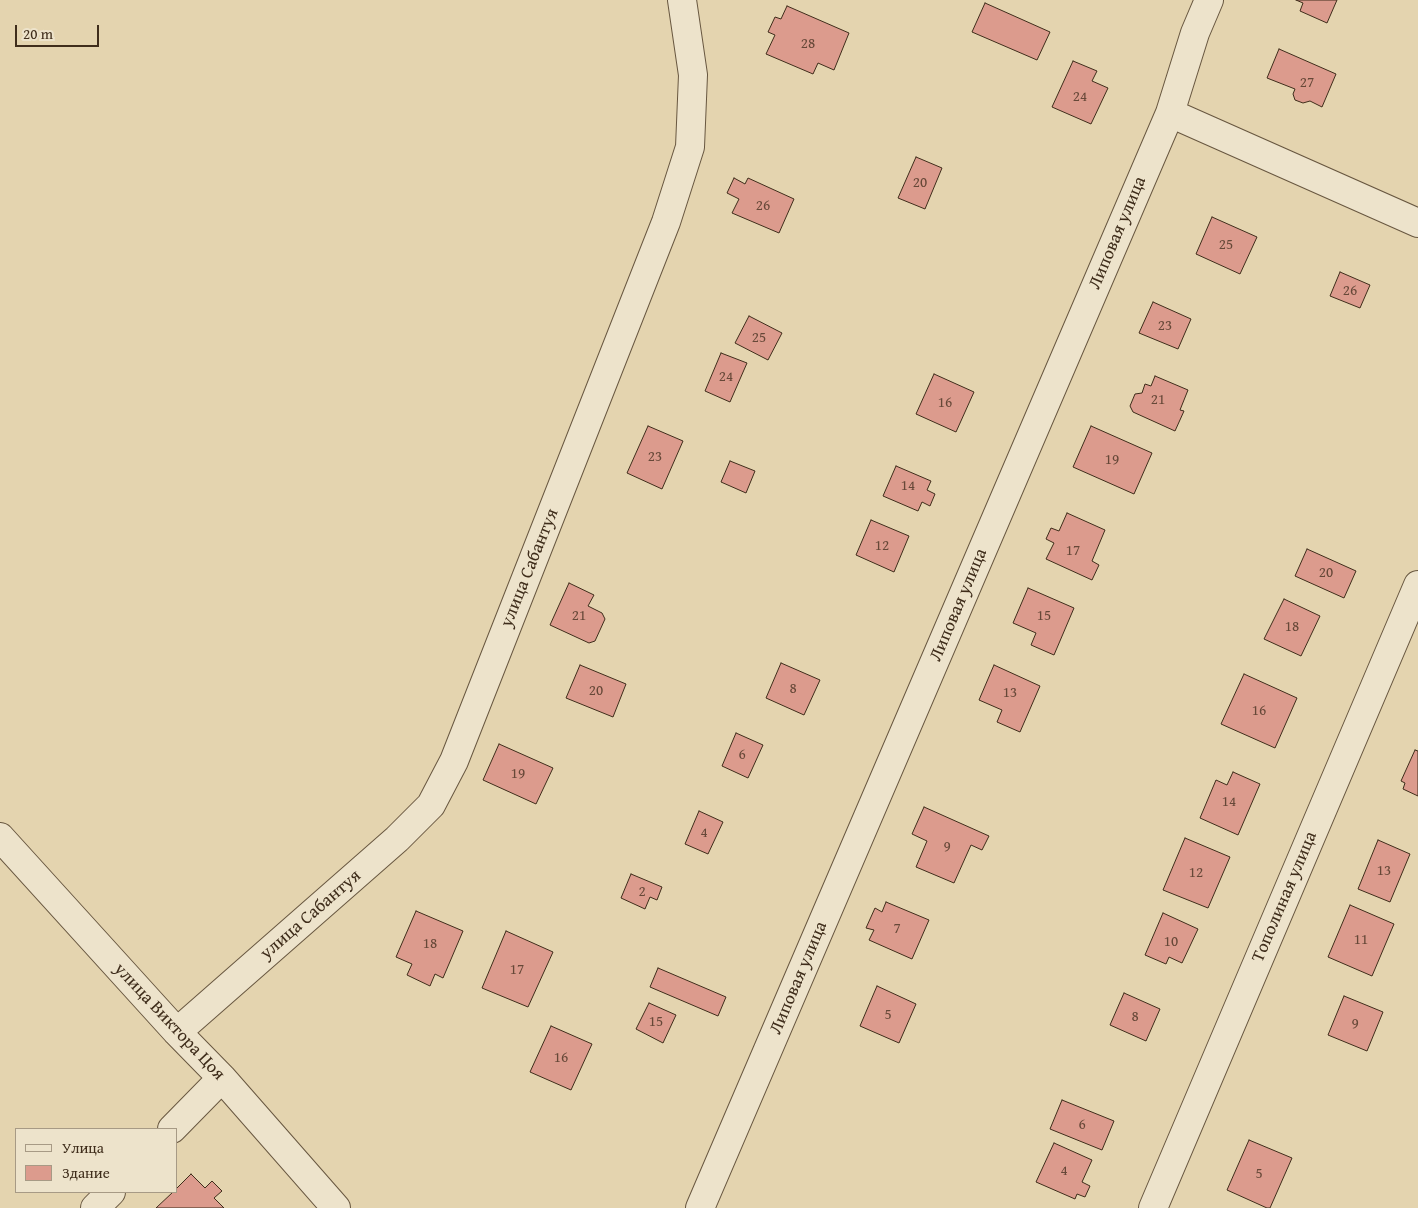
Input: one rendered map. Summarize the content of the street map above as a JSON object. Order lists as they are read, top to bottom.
{
  "streets": {
    "street": [
      "Липовая улица",
      "улица Сабантуя",
      "Тополиная улица",
      "улица Виктора Цоя"
    ]
  },
  "crossings": [
    ["улица Сабантуя", "улица Виктора Цоя"]
  ],
  "house_numbers": [
    "28",
    "27",
    "24",
    "20",
    "26",
    "25",
    "26",
    "23",
    "25",
    "24",
    "21",
    "16",
    "23",
    "19",
    "14",
    "12",
    "17",
    "20",
    "21",
    "15",
    "18",
    "8",
    "20",
    "13",
    "16",
    "6",
    "19",
    "14",
    "4",
    "9",
    "13",
    "12",
    "2",
    "7",
    "11",
    "10",
    "18",
    "17",
    "5",
    "8",
    "15",
    "9",
    "16",
    "6",
    "4",
    "5"
  ],
  "legend": ["Улица", "Здание"],
  "scale_bar": "20 m"
}
